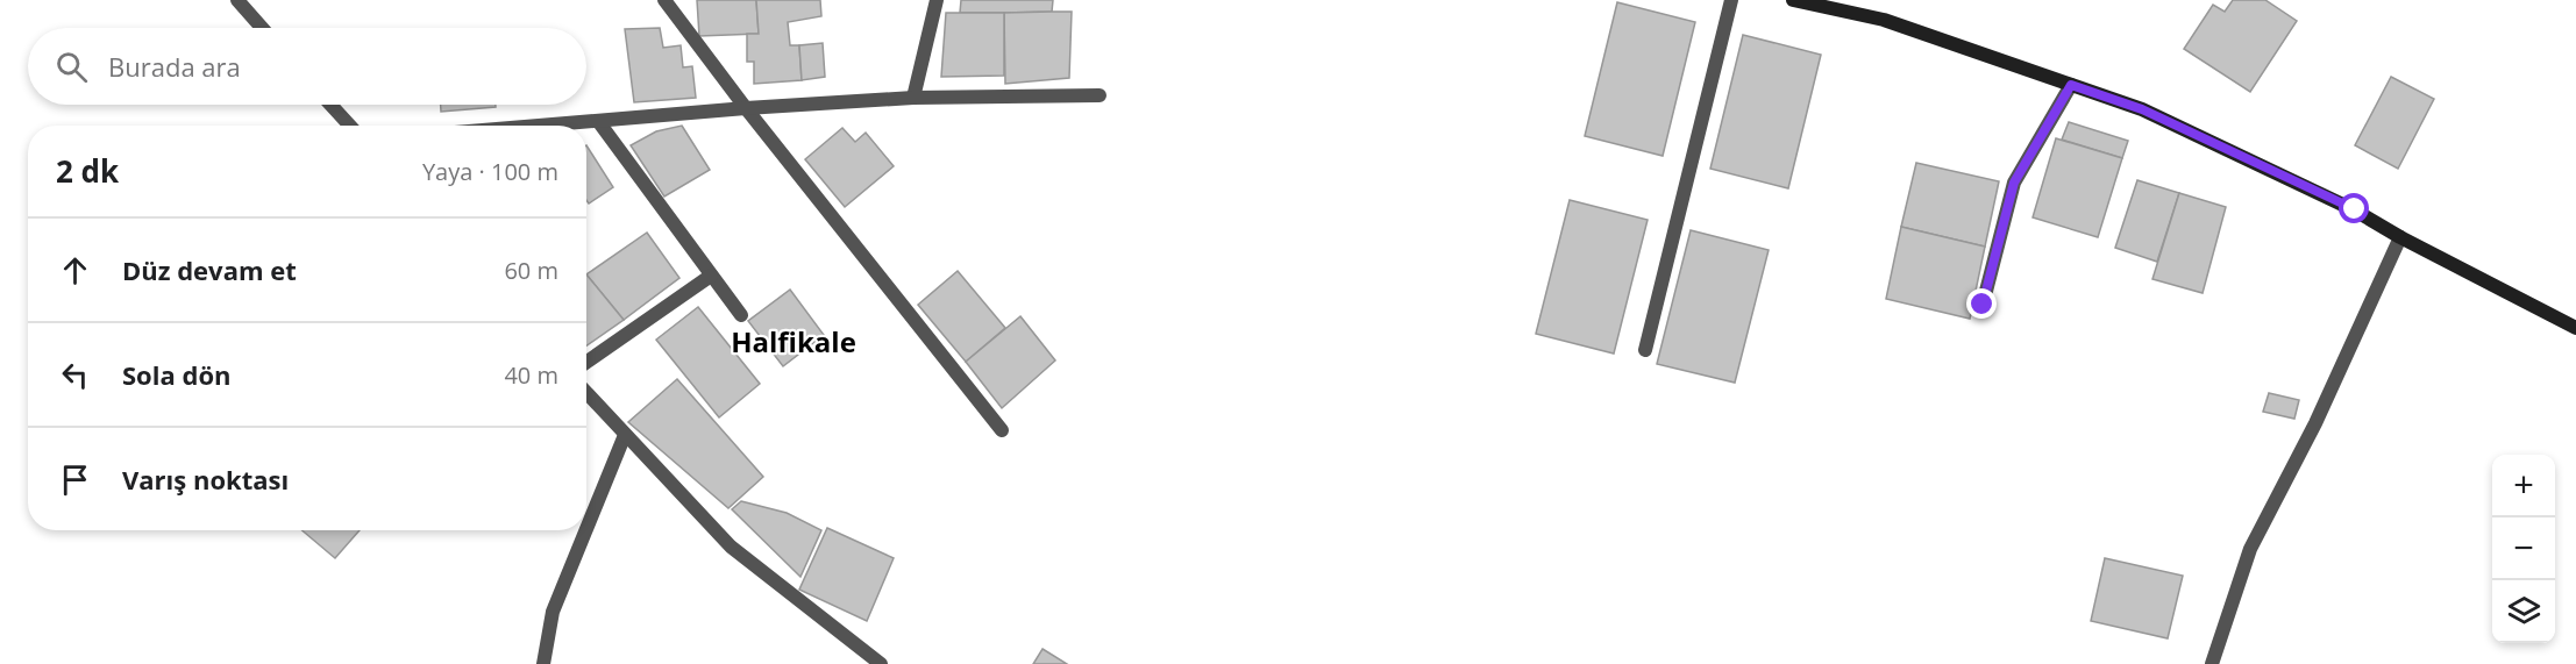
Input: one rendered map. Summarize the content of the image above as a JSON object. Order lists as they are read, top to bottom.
{
  "districts": ["Halfikale"],
  "page": {
    "search": "Burada ara",
    "heading": ["2 dk", "Yaya · 100 m"],
    "list": [
      ["Düz devam et", "60 m"],
      ["Sola dön", "40 m"],
      "Varış noktası"
    ],
    "map_buttons": ["+", "−"]
  }
}
